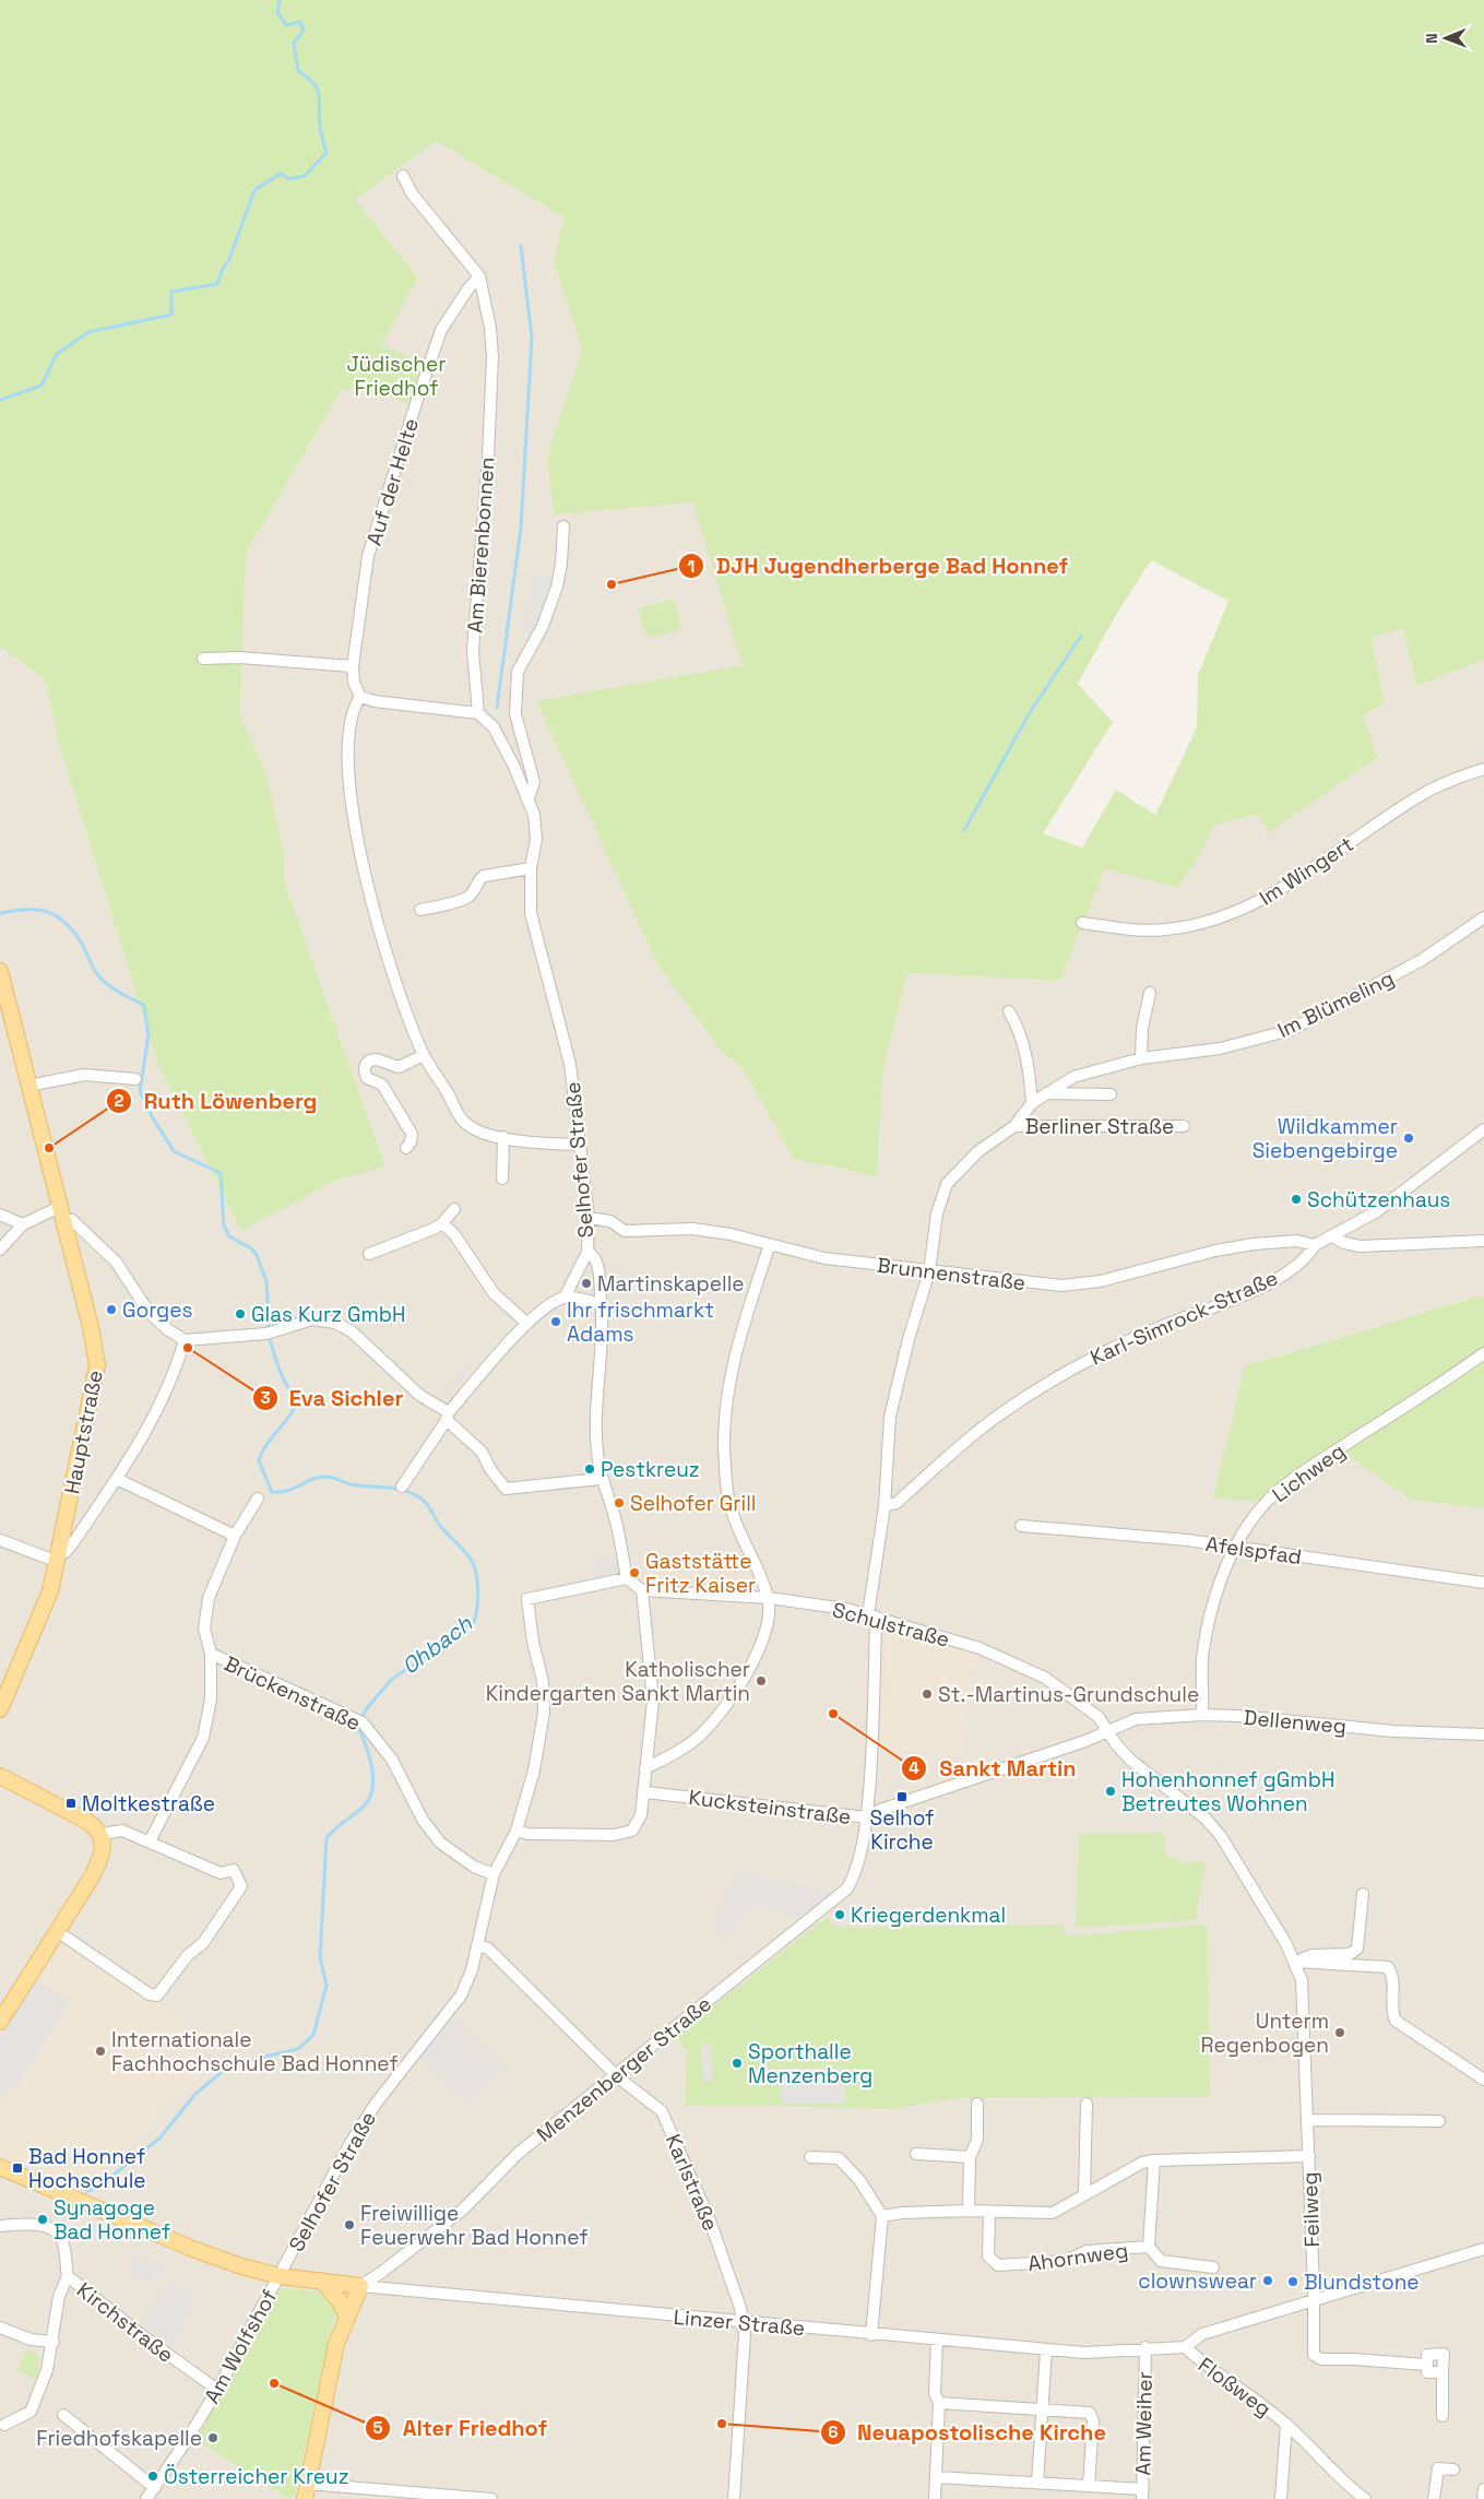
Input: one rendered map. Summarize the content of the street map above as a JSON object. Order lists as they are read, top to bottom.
{
  "streets": {
    "main road": ["Hauptstraße", "Linzer Straße"],
    "street": [
      "Auf der Helte",
      "Am Bierenbonnen",
      "Im Wingert",
      "Im Blümeling",
      "Berliner Straße",
      "Selhofer Straße",
      "Brunnenstraße",
      "Karl-Simrock-Straße",
      "Lichweg",
      "Afelspfad",
      "Schulstraße",
      "Brückenstraße",
      "Dellenweg",
      "Kucksteinstraße",
      "Menzenberger Straße",
      "Karlstraße",
      "Feilweg",
      "Ahornweg",
      "Kirchstraße",
      "Am Wolfshof",
      "Floßweg",
      "Am Weiher"
    ]
  },
  "crossings": [
    ["Auf der Helte", "Am Bierenbonnen"],
    ["Im Blümeling", "Berliner Straße"],
    ["Berliner Straße", "Brunnenstraße"],
    ["Berliner Straße", "Karl-Simrock-Straße"],
    ["Berliner Straße", "Menzenberger Straße"],
    ["Selhofer Straße", "Brunnenstraße"],
    ["Selhofer Straße", "Brückenstraße"],
    ["Selhofer Straße", "Karlstraße"],
    ["Selhofer Straße", "Linzer Straße"],
    ["Selhofer Straße", "Am Wolfshof"],
    ["Brunnenstraße", "Karl-Simrock-Straße"],
    ["Karl-Simrock-Straße", "Menzenberger Straße"],
    ["Lichweg", "Afelspfad"],
    ["Lichweg", "Dellenweg"],
    ["Schulstraße", "Dellenweg"],
    ["Schulstraße", "Kucksteinstraße"],
    ["Schulstraße", "Menzenberger Straße"],
    ["Schulstraße", "Feilweg"],
    ["Dellenweg", "Kucksteinstraße"],
    ["Kucksteinstraße", "Menzenberger Straße"],
    ["Menzenberger Straße", "Karlstraße"],
    ["Menzenberger Straße", "Linzer Straße"],
    ["Karlstraße", "Linzer Straße"],
    ["Kirchstraße", "Am Wolfshof"],
    ["Linzer Straße", "Am Wolfshof"],
    ["Linzer Straße", "Floßweg"],
    ["Linzer Straße", "Am Weiher"]
  ],
  "water": ["Ohbach"],
  "parks": ["Jüdischer Friedhof"],
  "places": {
    "other": [
      "DJH Jugendherberge Bad Honnef",
      "Wildkammer Siebengebirge",
      "Ruth Löwenberg",
      "Schützenhaus",
      "Martinskapelle",
      "Gorges",
      "Glas Kurz GmbH",
      "Ihr frischmarkt Adams",
      "Eva Sichler",
      "Pestkreuz",
      "Selhofer Grill",
      "Gaststätte Fritz Kaiser",
      "Katholischer Kindergarten Sankt Martin",
      "St.-Martinus-Grundschule",
      "Sankt Martin",
      "Hohenhonnef gGmbH Betreutes Wohnen",
      "Kriegerdenkmal",
      "Unterm Regenbogen",
      "Internationale Fachhochschule Bad Honnef",
      "Sporthalle Menzenberg",
      "Synagoge Bad Honnef",
      "Freiwillige Feuerwehr Bad Honnef",
      "clownswear",
      "Blundstone",
      "Alter Friedhof",
      "Neuapostolische Kirche",
      "Friedhofskapelle",
      "Österreicher Kreuz"
    ],
    "transit": ["Selhof Kirche", "Moltkestraße", "Bad Honnef Hochschule"]
  },
  "north": "left"
}
